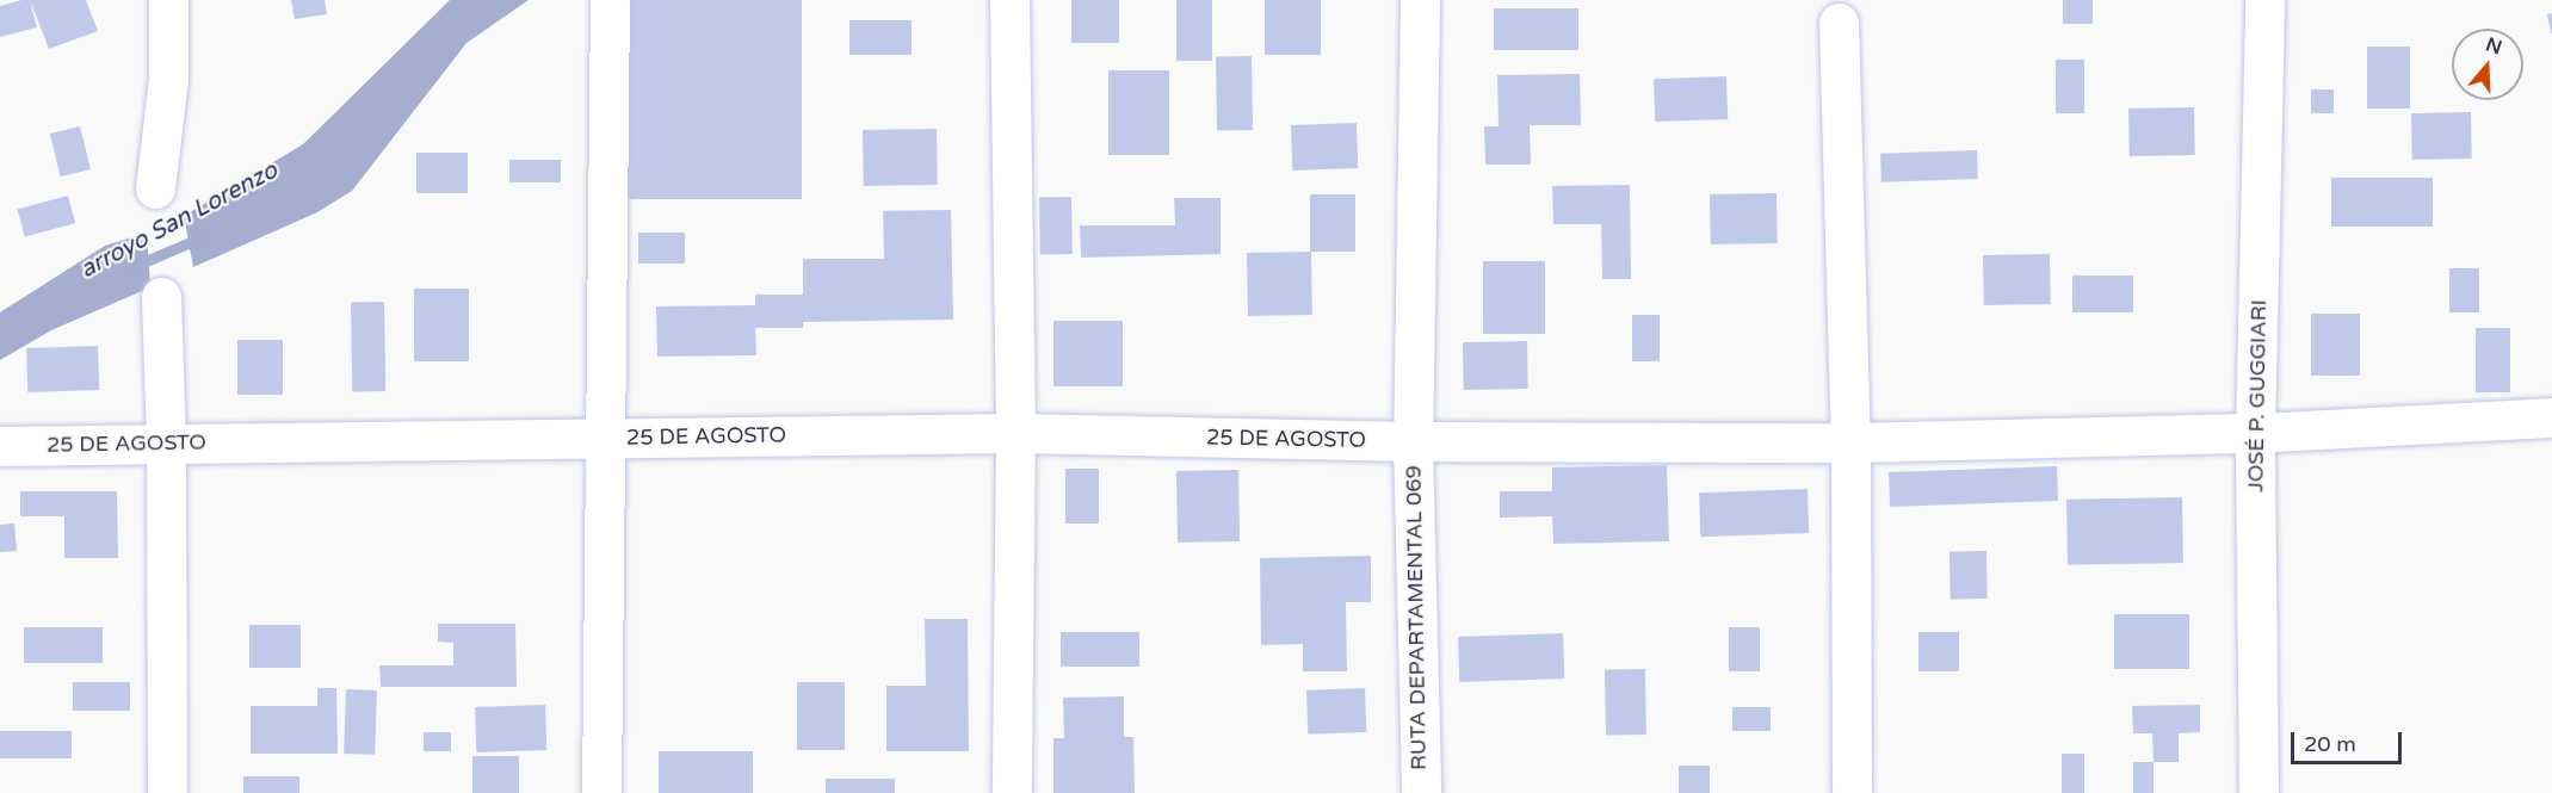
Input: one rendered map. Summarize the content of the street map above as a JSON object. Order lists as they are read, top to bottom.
{
  "streets": {
    "street": ["JOSÉ P. GUGGIARI", "25 DE AGOSTO", "RUTA DEPARTAMENTAL 069"]
  },
  "crossings": [
    ["JOSÉ P. GUGGIARI", "25 DE AGOSTO"],
    ["25 DE AGOSTO", "RUTA DEPARTAMENTAL 069"]
  ],
  "water": ["arroyo San Lorenzo"],
  "scale_bar": "20 m",
  "north": "top"
}
